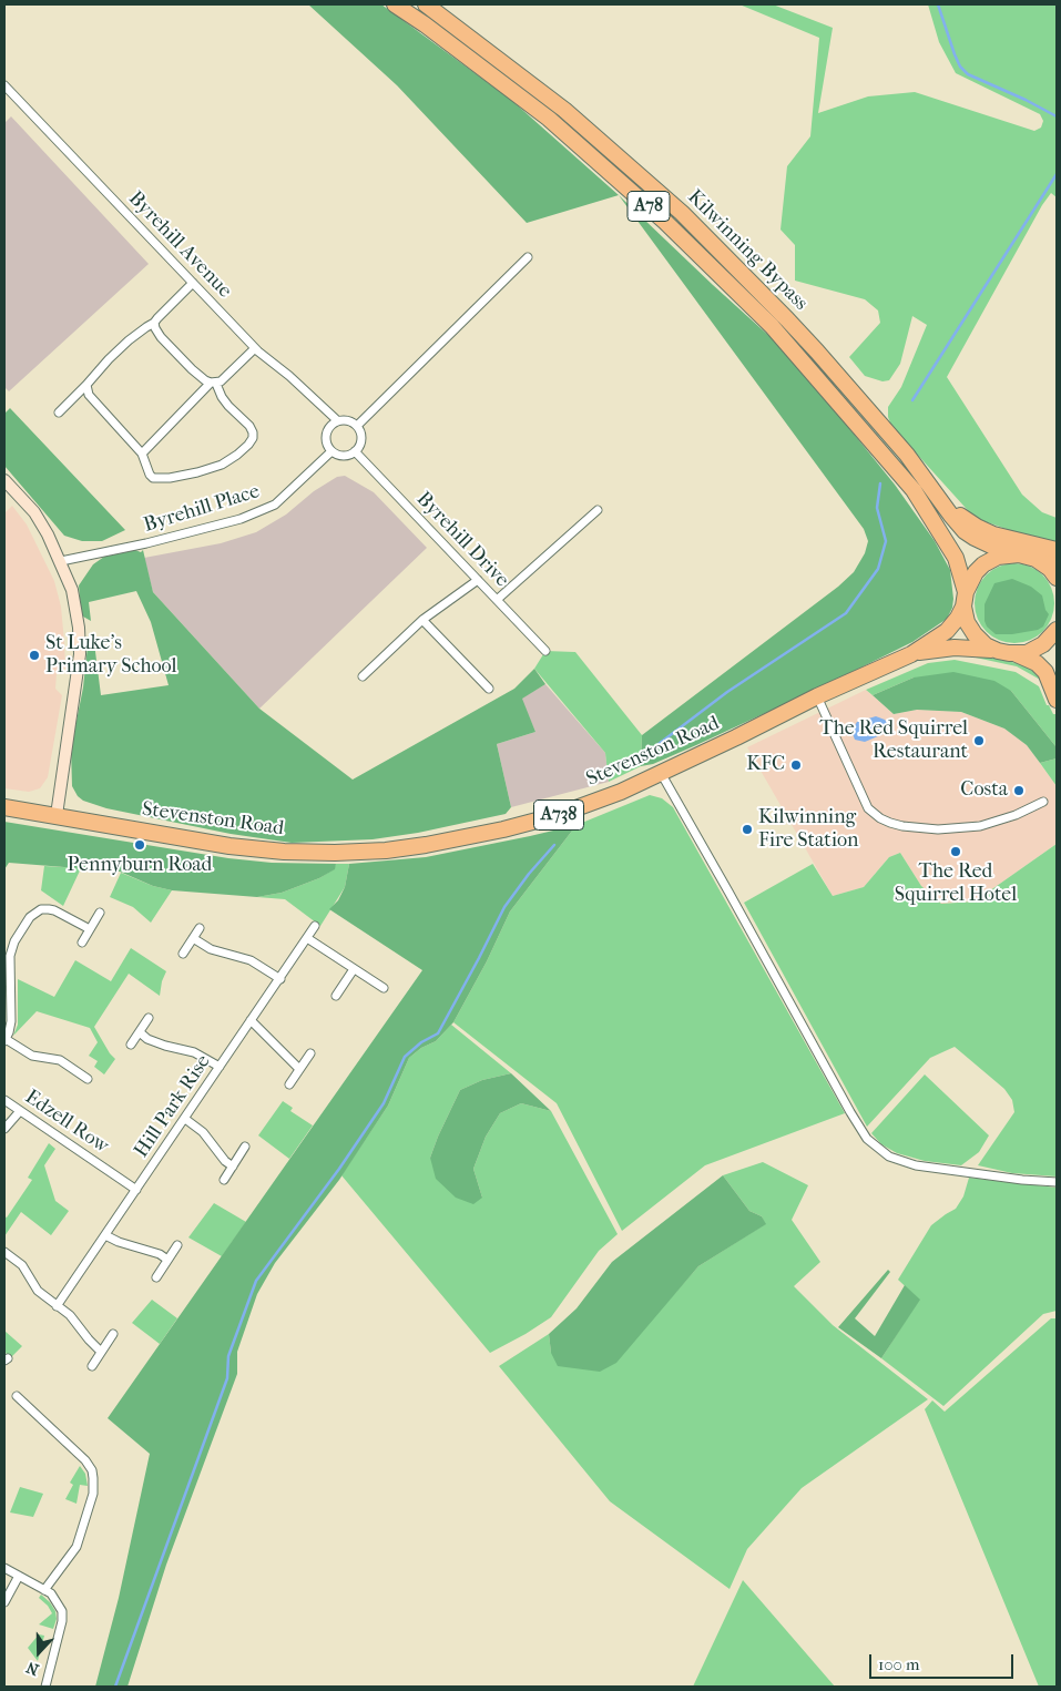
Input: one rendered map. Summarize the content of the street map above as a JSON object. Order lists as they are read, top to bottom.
{
  "streets": {
    "highway": [
      "A78",
      "Kilwinning Bypass",
      "Stevenston Road",
      "A738"
    ],
    "street": [
      "Byrehill Avenue",
      "Byrehill Place",
      "Byrehill Drive",
      "Hill Park Rise",
      "Edzell Row"
    ]
  },
  "crossings": [
    ["A78", "Kilwinning Bypass"],
    ["A78", "A738"],
    ["Byrehill Avenue", "Byrehill Place"],
    ["Byrehill Avenue", "Byrehill Drive"],
    ["Kilwinning Bypass", "A738"],
    ["Byrehill Place", "Byrehill Drive"],
    ["Stevenston Road", "A738"],
    ["Hill Park Rise", "Edzell Row"]
  ],
  "places": [
    "St Luke's Primary School",
    "The Red Squirrel Restaurant",
    "KFC",
    "Costa",
    "Kilwinning Fire Station",
    "Pennyburn Road",
    "The Red Squirrel Hotel"
  ],
  "scale_bar": "100 m",
  "north": "bottom"
}
